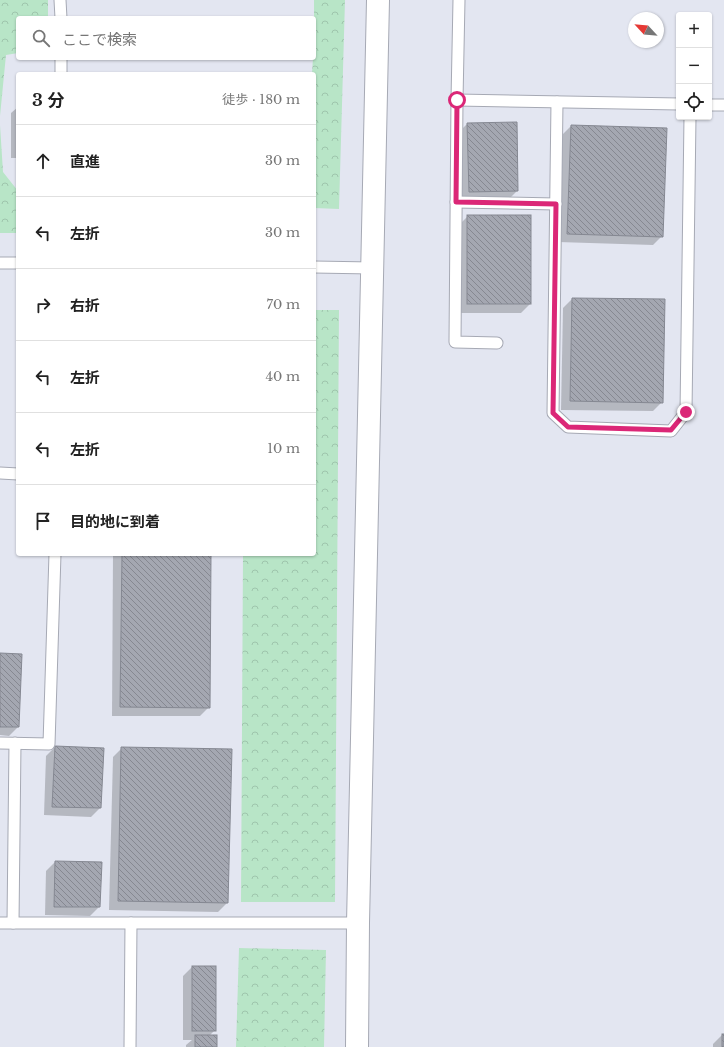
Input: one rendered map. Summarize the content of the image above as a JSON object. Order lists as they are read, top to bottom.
{
  "north": "top left",
  "page": {
    "map_buttons": ["+", "−"],
    "search": "ここで検索",
    "heading": ["3 分", "徒歩 · 180 m"],
    "list": [
      ["直進", "30 m"],
      ["左折", "30 m"],
      ["右折", "70 m"],
      ["左折", "40 m"],
      ["左折", "10 m"],
      "目的地に到着"
    ]
  }
}
